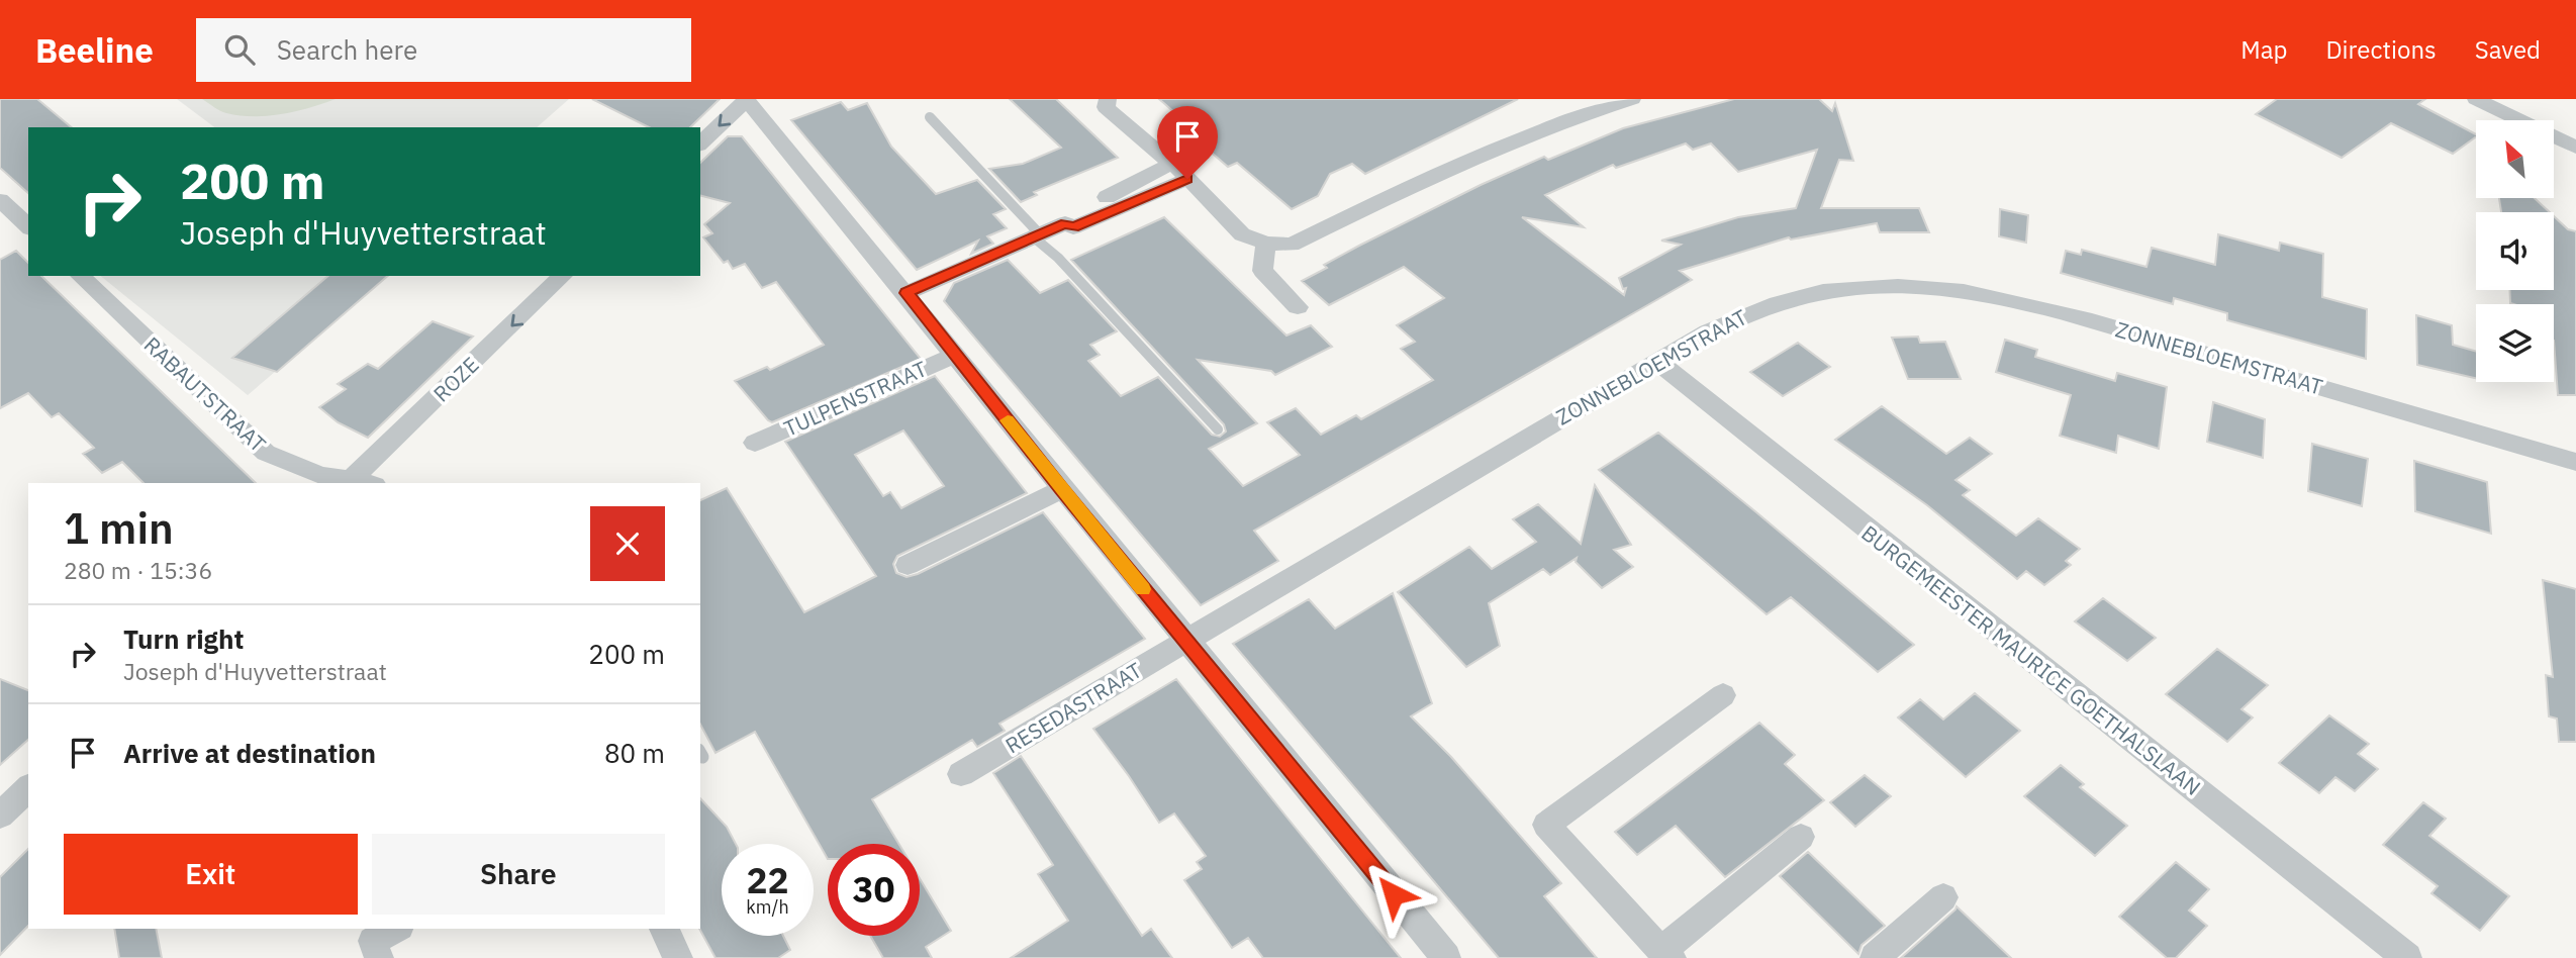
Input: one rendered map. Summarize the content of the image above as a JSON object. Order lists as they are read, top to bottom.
{
  "streets": {
    "street": [
      "ZONNEBLOEMSTRAAT",
      "ROZE",
      "RABAUTSTRAAT",
      "TULPENSTRAAT",
      "BURGEMEESTER MAURICE GOETHALSLAAN",
      "RESEDASTRAAT"
    ]
  },
  "crossings": [
    ["ZONNEBLOEMSTRAAT", "BURGEMEESTER MAURICE GOETHALSLAAN"],
    ["ZONNEBLOEMSTRAAT", "RESEDASTRAAT"],
    ["ROZE", "RABAUTSTRAAT"]
  ],
  "one_way": ["ROZE"],
  "north": "top left",
  "page": {
    "header": "Beeline",
    "search": "Search here",
    "nav": ["Map", "Directions", "Saved"],
    "turn": ["200 m", "Joseph d'Huyvetterstraat"],
    "heading": ["1 min", "280 m · 15:36"],
    "list": [
      {
        "name": "Turn right",
        "note": "Joseph d'Huyvetterstraat",
        "value": "200 m"
      },
      {
        "name": "Arrive at destination",
        "value": "80 m"
      }
    ],
    "buttons": ["Exit", "Share"],
    "speed": "22 km/h",
    "limit": "30"
  }
}
